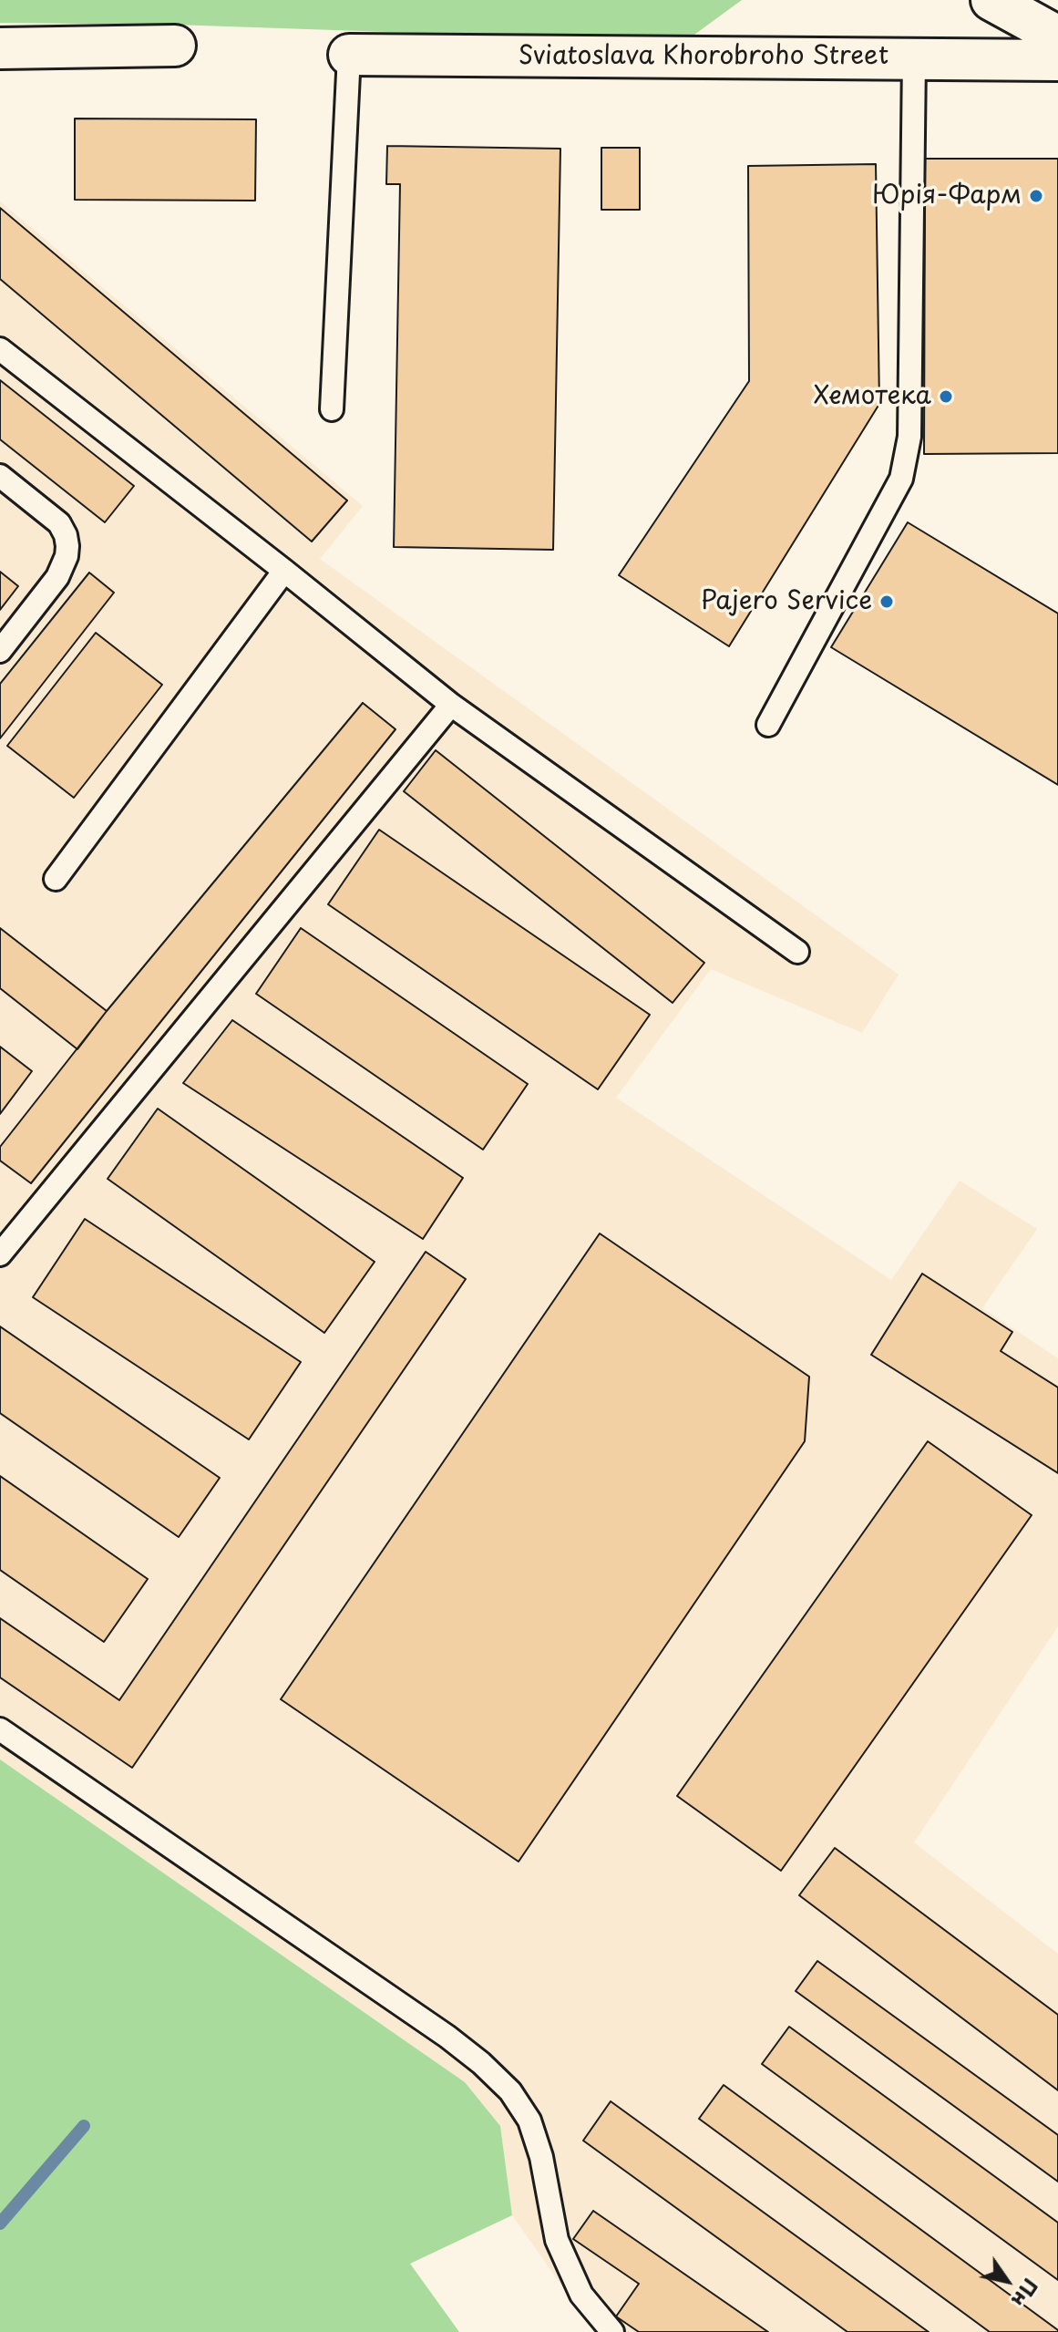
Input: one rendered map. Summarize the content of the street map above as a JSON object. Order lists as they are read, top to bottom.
{
  "streets": {
    "street": ["Sviatoslava Khorobroho Street"]
  },
  "places": ["Юрія-Фарм", "Хемотека", "Pajero Service"],
  "north": "bottom right"
}
